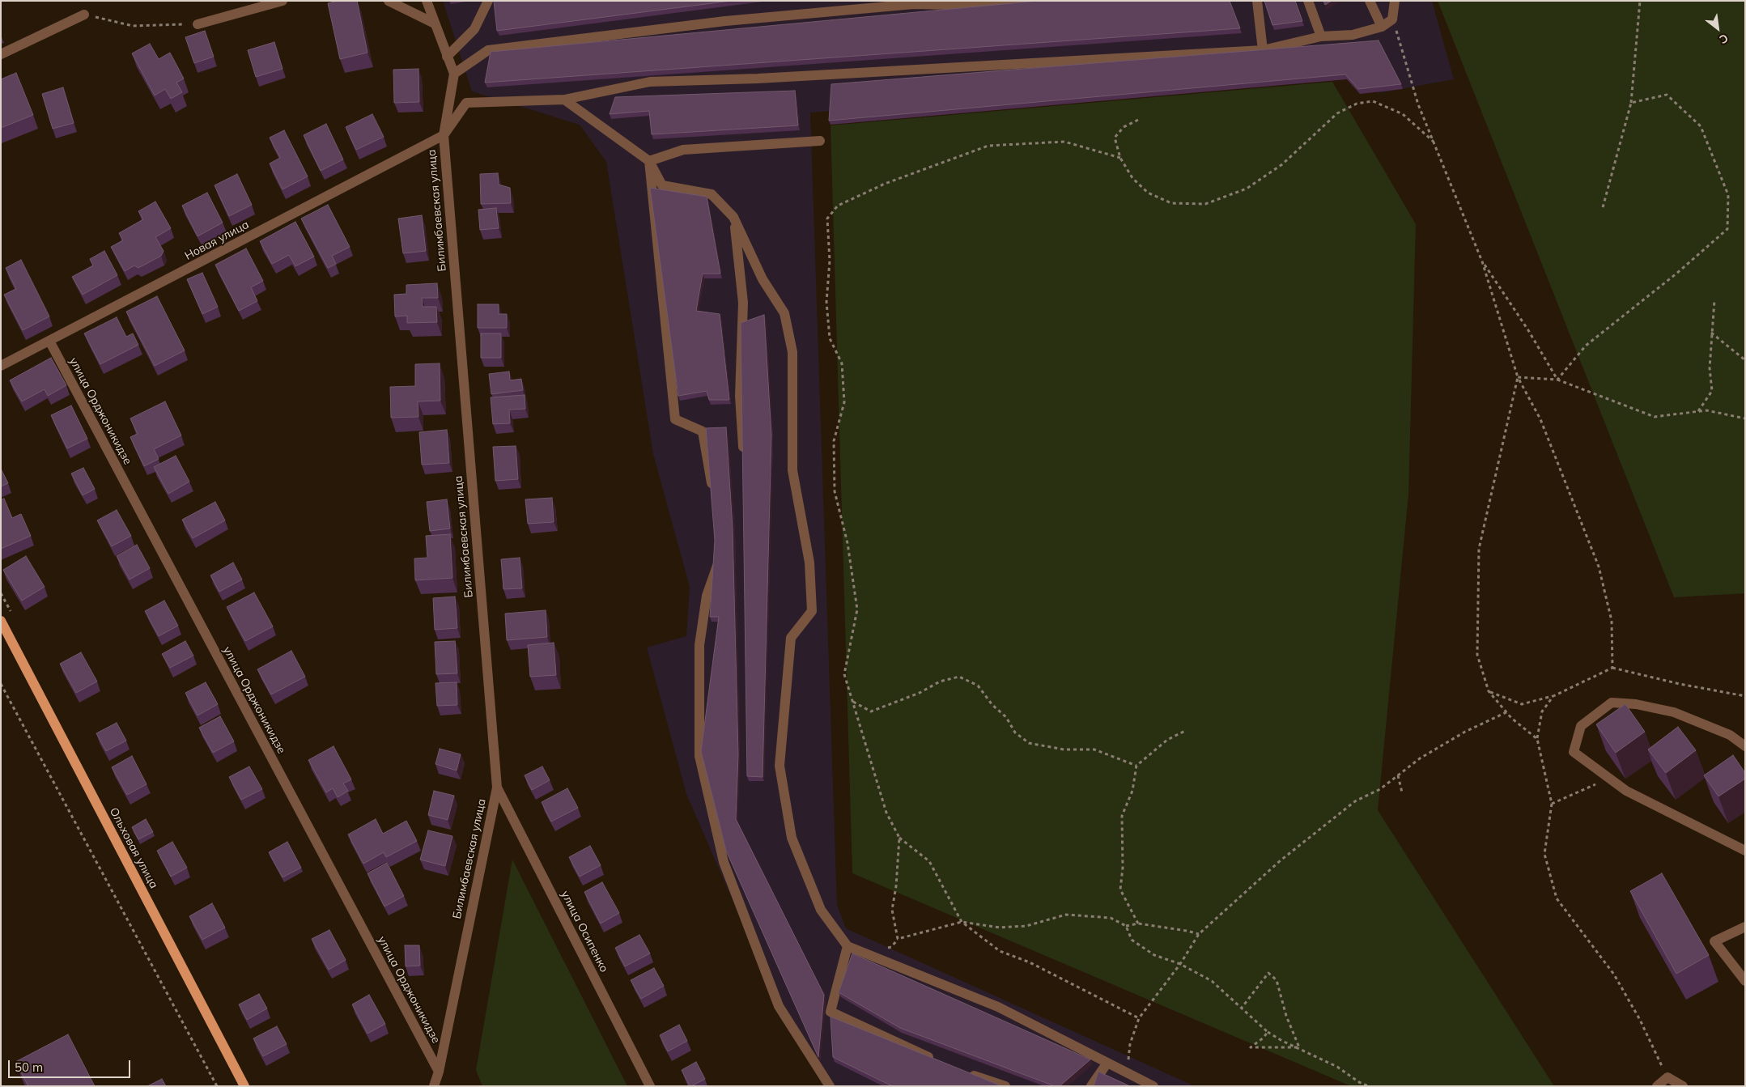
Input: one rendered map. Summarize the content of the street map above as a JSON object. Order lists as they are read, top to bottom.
{
  "streets": {
    "main road": ["Ольховая улица"],
    "street": [
      "Билимбаевская улица",
      "Новая улица",
      "улица Орджоникидзе",
      "улица Осипенко"
    ]
  },
  "crossings": [
    ["Билимбаевская улица", "Новая улица"],
    ["Билимбаевская улица", "улица Орджоникидзе"],
    ["Билимбаевская улица", "улица Осипенко"],
    ["Новая улица", "улица Орджоникидзе"]
  ],
  "scale_bar": "50 m",
  "north": "bottom right"
}
